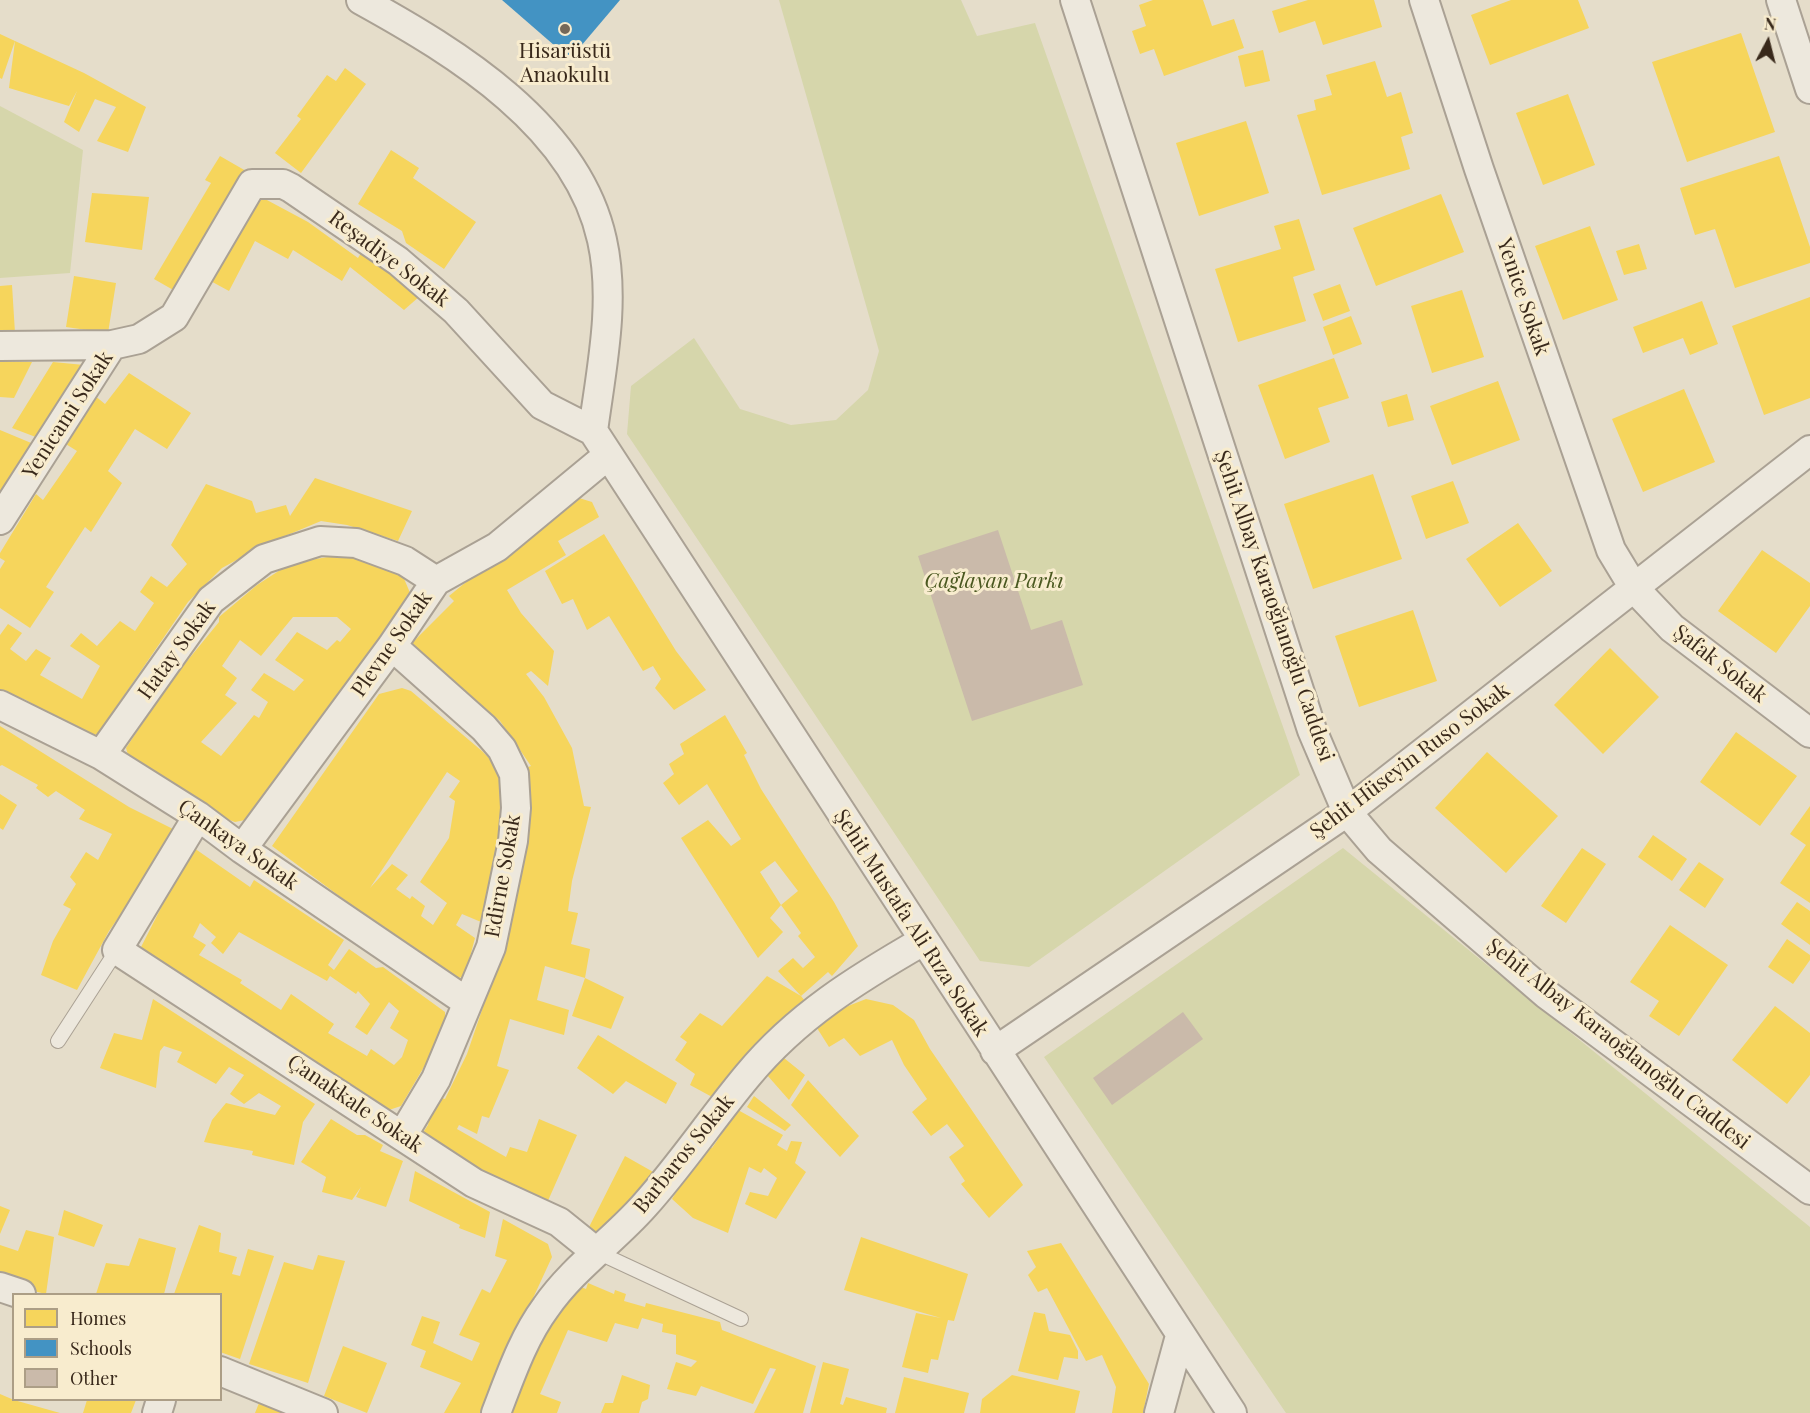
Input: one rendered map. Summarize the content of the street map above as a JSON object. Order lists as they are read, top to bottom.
{
  "streets": {
    "street": [
      "Reşadiye Sokak",
      "Yenice Sokak",
      "Yenicami Sokak",
      "Şehit Albay Karaoğlanoğlu Caddesi",
      "Plevne Sokak",
      "Hatay Sokak",
      "Şafak Sokak",
      "Şehit Hüseyin Ruso Sokak",
      "Çankaya Sokak",
      "Edirne Sokak",
      "Şehit Mustafa Ali Rıza Sokak",
      "Çanakkale Sokak",
      "Barbaros Sokak"
    ]
  },
  "crossings": [
    ["Reşadiye Sokak", "Yenicami Sokak"],
    ["Reşadiye Sokak", "Şehit Mustafa Ali Rıza Sokak"],
    ["Yenice Sokak", "Şafak Sokak"],
    ["Yenice Sokak", "Şehit Hüseyin Ruso Sokak"],
    ["Şehit Albay Karaoğlanoğlu Caddesi", "Şehit Hüseyin Ruso Sokak"],
    ["Plevne Sokak", "Hatay Sokak"],
    ["Plevne Sokak", "Çankaya Sokak"],
    ["Plevne Sokak", "Edirne Sokak"],
    ["Plevne Sokak", "Şehit Mustafa Ali Rıza Sokak"],
    ["Hatay Sokak", "Çankaya Sokak"],
    ["Şafak Sokak", "Şehit Hüseyin Ruso Sokak"],
    ["Şehit Hüseyin Ruso Sokak", "Şehit Mustafa Ali Rıza Sokak"],
    ["Çankaya Sokak", "Edirne Sokak"],
    ["Edirne Sokak", "Çanakkale Sokak"],
    ["Şehit Mustafa Ali Rıza Sokak", "Barbaros Sokak"],
    ["Çanakkale Sokak", "Barbaros Sokak"]
  ],
  "parks": ["Çağlayan Parkı"],
  "places": ["Hisarüstü Anaokulu"],
  "legend": ["Homes", "Schools", "Other"],
  "north": "top"
}
